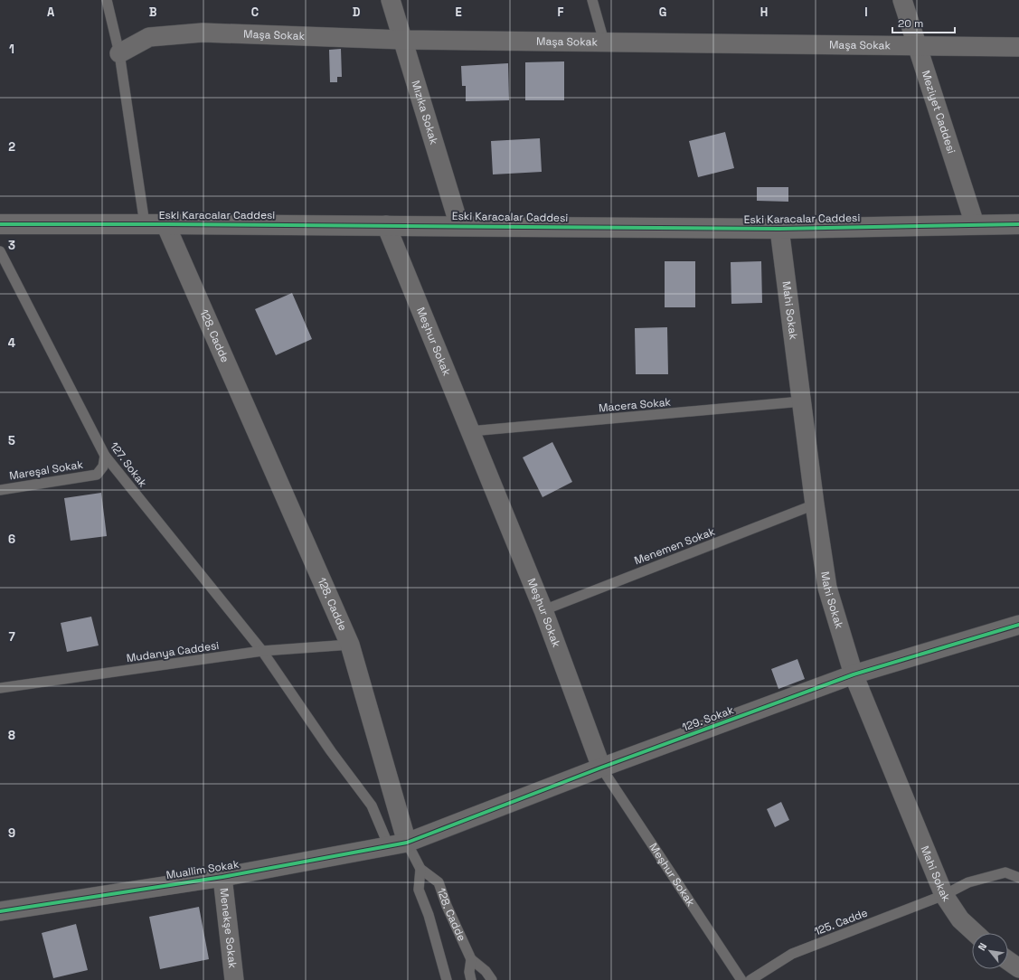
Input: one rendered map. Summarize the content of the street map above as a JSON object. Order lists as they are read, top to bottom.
{
  "streets": {
    "street": [
      "Maşa Sokak",
      "Meziyet Caddesi",
      "Mızıka Sokak",
      "Eski Karacalar Caddesi",
      "Mahi Sokak",
      "128. Cadde",
      "Meşhur Sokak",
      "129. Sokak",
      "Muallim Sokak",
      "Menekşe Sokak"
    ],
    "lane": [
      "Macera Sokak",
      "127. Sokak",
      "Mareşal Sokak",
      "Menemen Sokak",
      "Mudanya Caddesi",
      "125. Cadde"
    ]
  },
  "crossings": [
    ["Maşa Sokak", "Meziyet Caddesi"],
    ["Maşa Sokak", "Mızıka Sokak"],
    ["Meziyet Caddesi", "Eski Karacalar Caddesi"],
    ["Mızıka Sokak", "Eski Karacalar Caddesi"],
    ["Eski Karacalar Caddesi", "Mahi Sokak"],
    ["Eski Karacalar Caddesi", "128. Cadde"],
    ["Eski Karacalar Caddesi", "Meşhur Sokak"],
    ["Mahi Sokak", "Macera Sokak"],
    ["Mahi Sokak", "Menemen Sokak"],
    ["Mahi Sokak", "129. Sokak"],
    ["Mahi Sokak", "125. Cadde"],
    ["128. Cadde", "127. Sokak"],
    ["128. Cadde", "Mudanya Caddesi"],
    ["128. Cadde", "129. Sokak"],
    ["128. Cadde", "Muallim Sokak"],
    ["Meşhur Sokak", "Macera Sokak"],
    ["Meşhur Sokak", "Menemen Sokak"],
    ["Meşhur Sokak", "129. Sokak"],
    ["127. Sokak", "Mareşal Sokak"],
    ["127. Sokak", "Mudanya Caddesi"],
    ["127. Sokak", "129. Sokak"],
    ["127. Sokak", "Muallim Sokak"],
    ["129. Sokak", "Muallim Sokak"],
    ["Muallim Sokak", "Menekşe Sokak"]
  ],
  "scale_bar": "20 m",
  "north": "top left",
  "grid": {
    "columns": [
      "A",
      "B",
      "C",
      "D",
      "E",
      "F",
      "G",
      "H",
      "I"
    ],
    "rows": [
      "1",
      "2",
      "3",
      "4",
      "5",
      "6",
      "7",
      "8",
      "9"
    ]
  }
}
